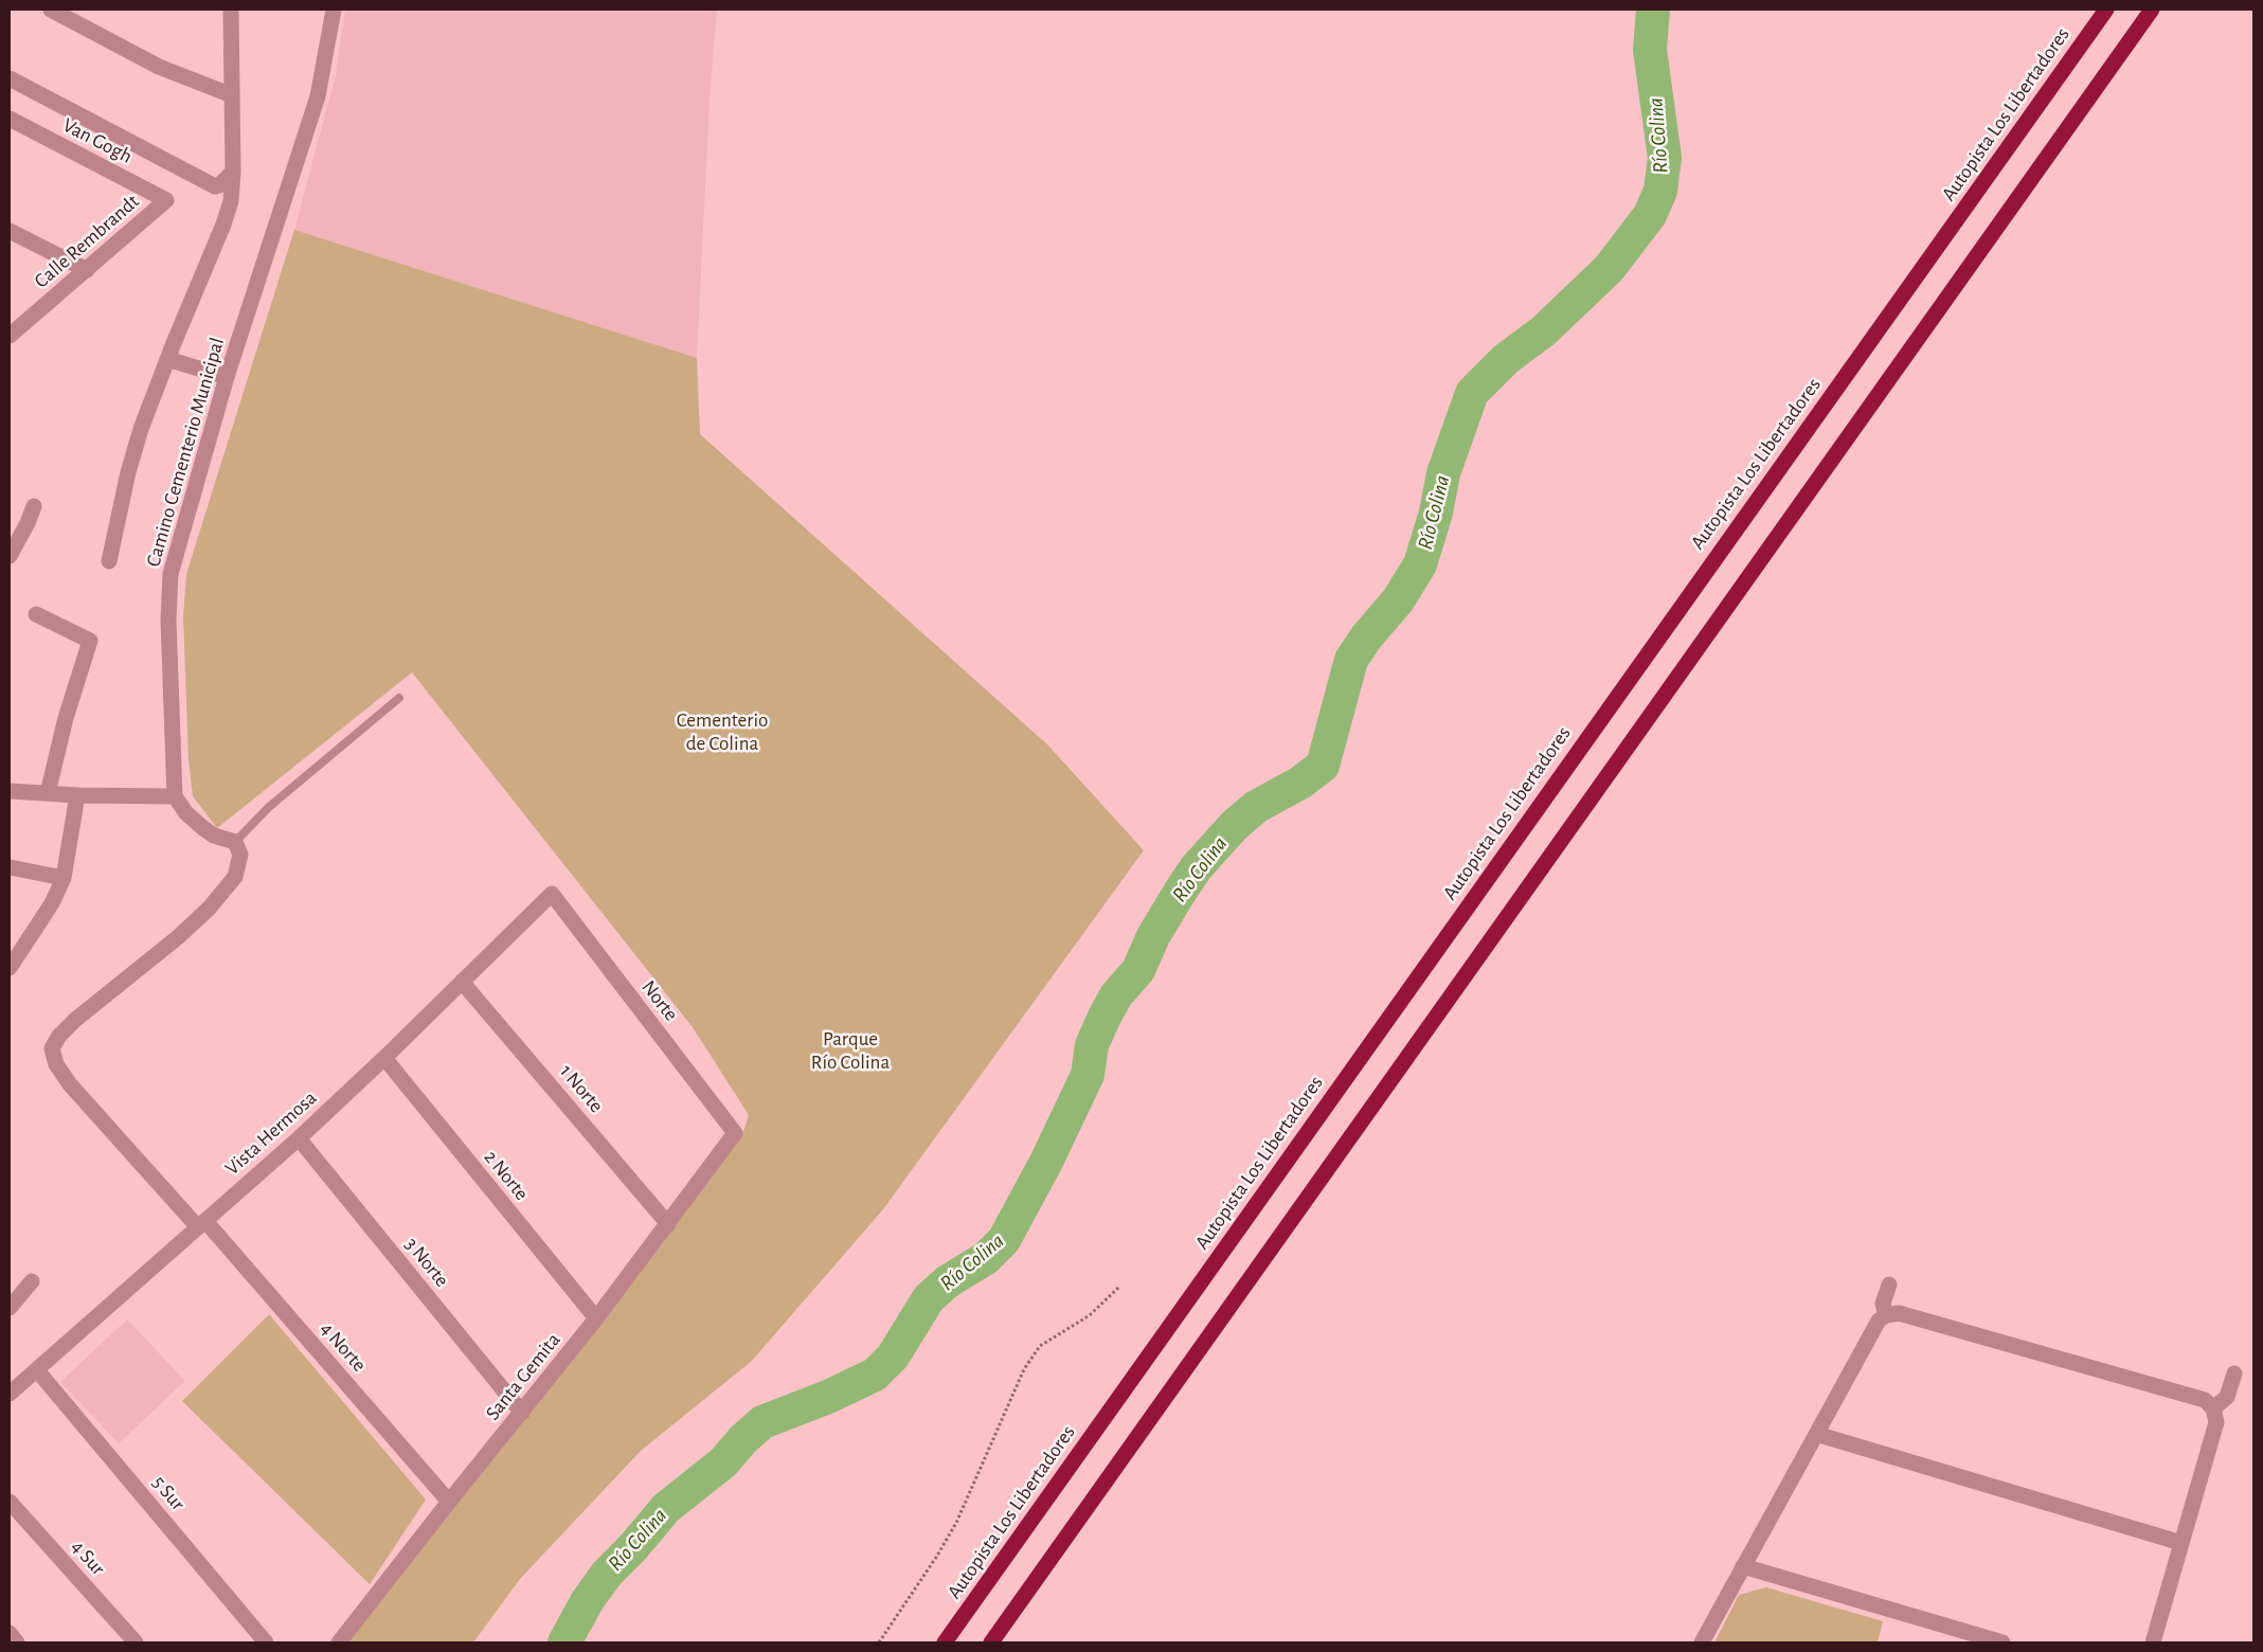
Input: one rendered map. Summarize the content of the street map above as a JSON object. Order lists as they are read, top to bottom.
{
  "streets": {
    "highway": ["Autopista Los Libertadores"],
    "street": [
      "Van Gogh",
      "Calle Rembrandt",
      "Camino Cementerio Municipal",
      "Norte",
      "1 Norte",
      "Vista Hermosa",
      "2 Norte",
      "3 Norte",
      "4 Norte",
      "Santa Gemita",
      "5 Sur",
      "4 Sur"
    ]
  },
  "crossings": [
    ["Van Gogh", "Calle Rembrandt"],
    ["Norte", "Vista Hermosa"],
    ["Norte", "Santa Gemita"],
    ["1 Norte", "Vista Hermosa"],
    ["1 Norte", "Santa Gemita"],
    ["Vista Hermosa", "2 Norte"],
    ["Vista Hermosa", "3 Norte"],
    ["Vista Hermosa", "4 Norte"],
    ["Vista Hermosa", "5 Sur"],
    ["2 Norte", "Santa Gemita"],
    ["3 Norte", "Santa Gemita"],
    ["4 Norte", "Santa Gemita"]
  ],
  "water": ["Río Colina"],
  "parks": ["Cementerio de Colina", "Parque Río Colina"]
}
